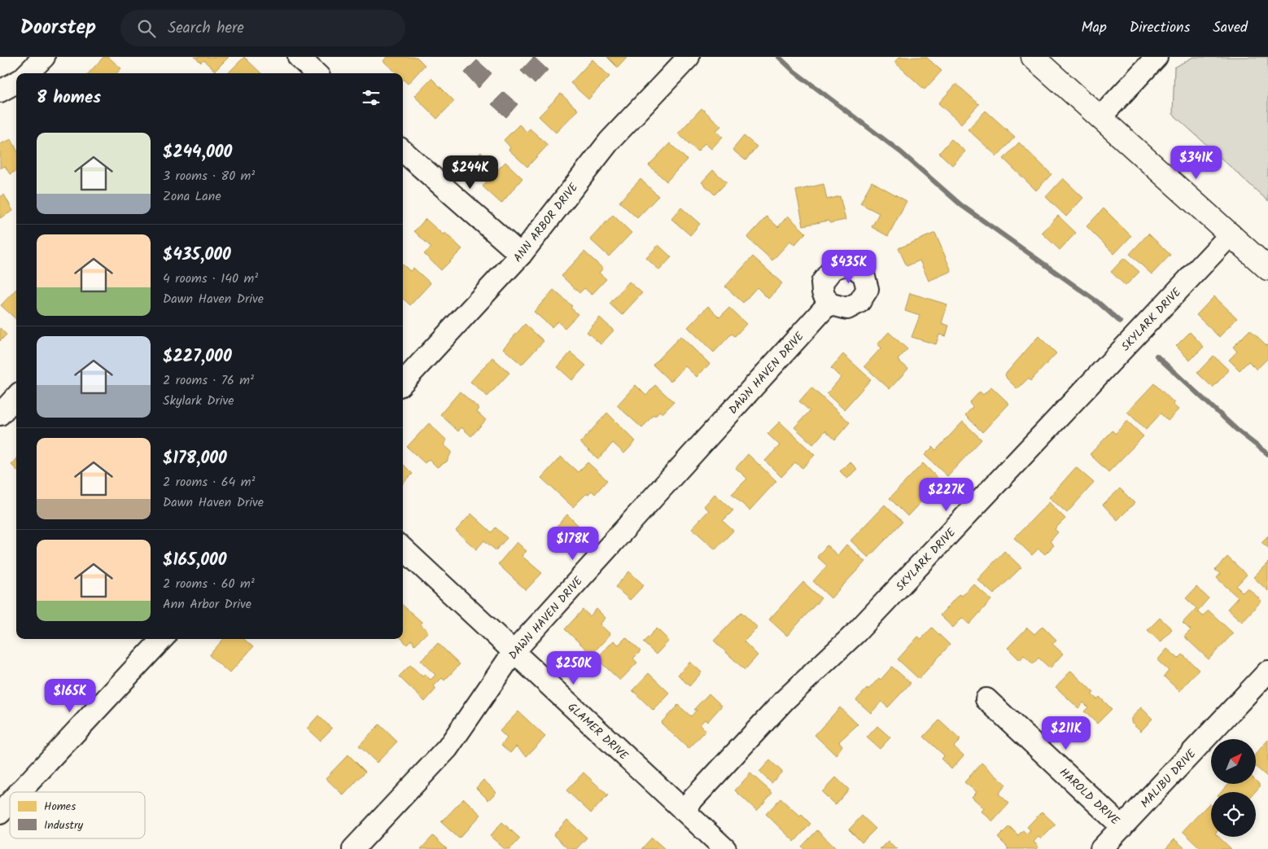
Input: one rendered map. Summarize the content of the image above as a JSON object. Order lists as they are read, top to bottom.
{
  "streets": {
    "street": [
      "ANN ARBOR DRIVE",
      "SKYLARK DRIVE",
      "DAWN HAVEN DRIVE",
      "GLAMER DRIVE",
      "MALIBU DRIVE",
      "HAROLD DRIVE"
    ]
  },
  "crossings": [
    ["SKYLARK DRIVE", "GLAMER DRIVE"],
    ["DAWN HAVEN DRIVE", "GLAMER DRIVE"],
    ["MALIBU DRIVE", "HAROLD DRIVE"]
  ],
  "legend": ["Homes", "Industry"],
  "north": "top right",
  "page": {
    "header": "Doorstep",
    "search": "Search here",
    "nav": ["Map", "Directions", "Saved"],
    "heading": "8 homes",
    "list": [
      {
        "name": "$244,000",
        "note": "3 rooms · 80 m² · Zona Lane"
      },
      {
        "name": "$435,000",
        "note": "4 rooms · 140 m² · Dawn Haven Drive"
      },
      {
        "name": "$227,000",
        "note": "2 rooms · 76 m² · Skylark Drive"
      },
      {
        "name": "$178,000",
        "note": "2 rooms · 64 m² · Dawn Haven Drive"
      },
      {
        "name": "$165,000",
        "note": "2 rooms · 60 m² · Ann Arbor Drive"
      }
    ],
    "price": [
      "$341K",
      "$244K",
      "$435K",
      "$227K",
      "$178K",
      "$250K",
      "$165K",
      "$211K"
    ]
  }
}
